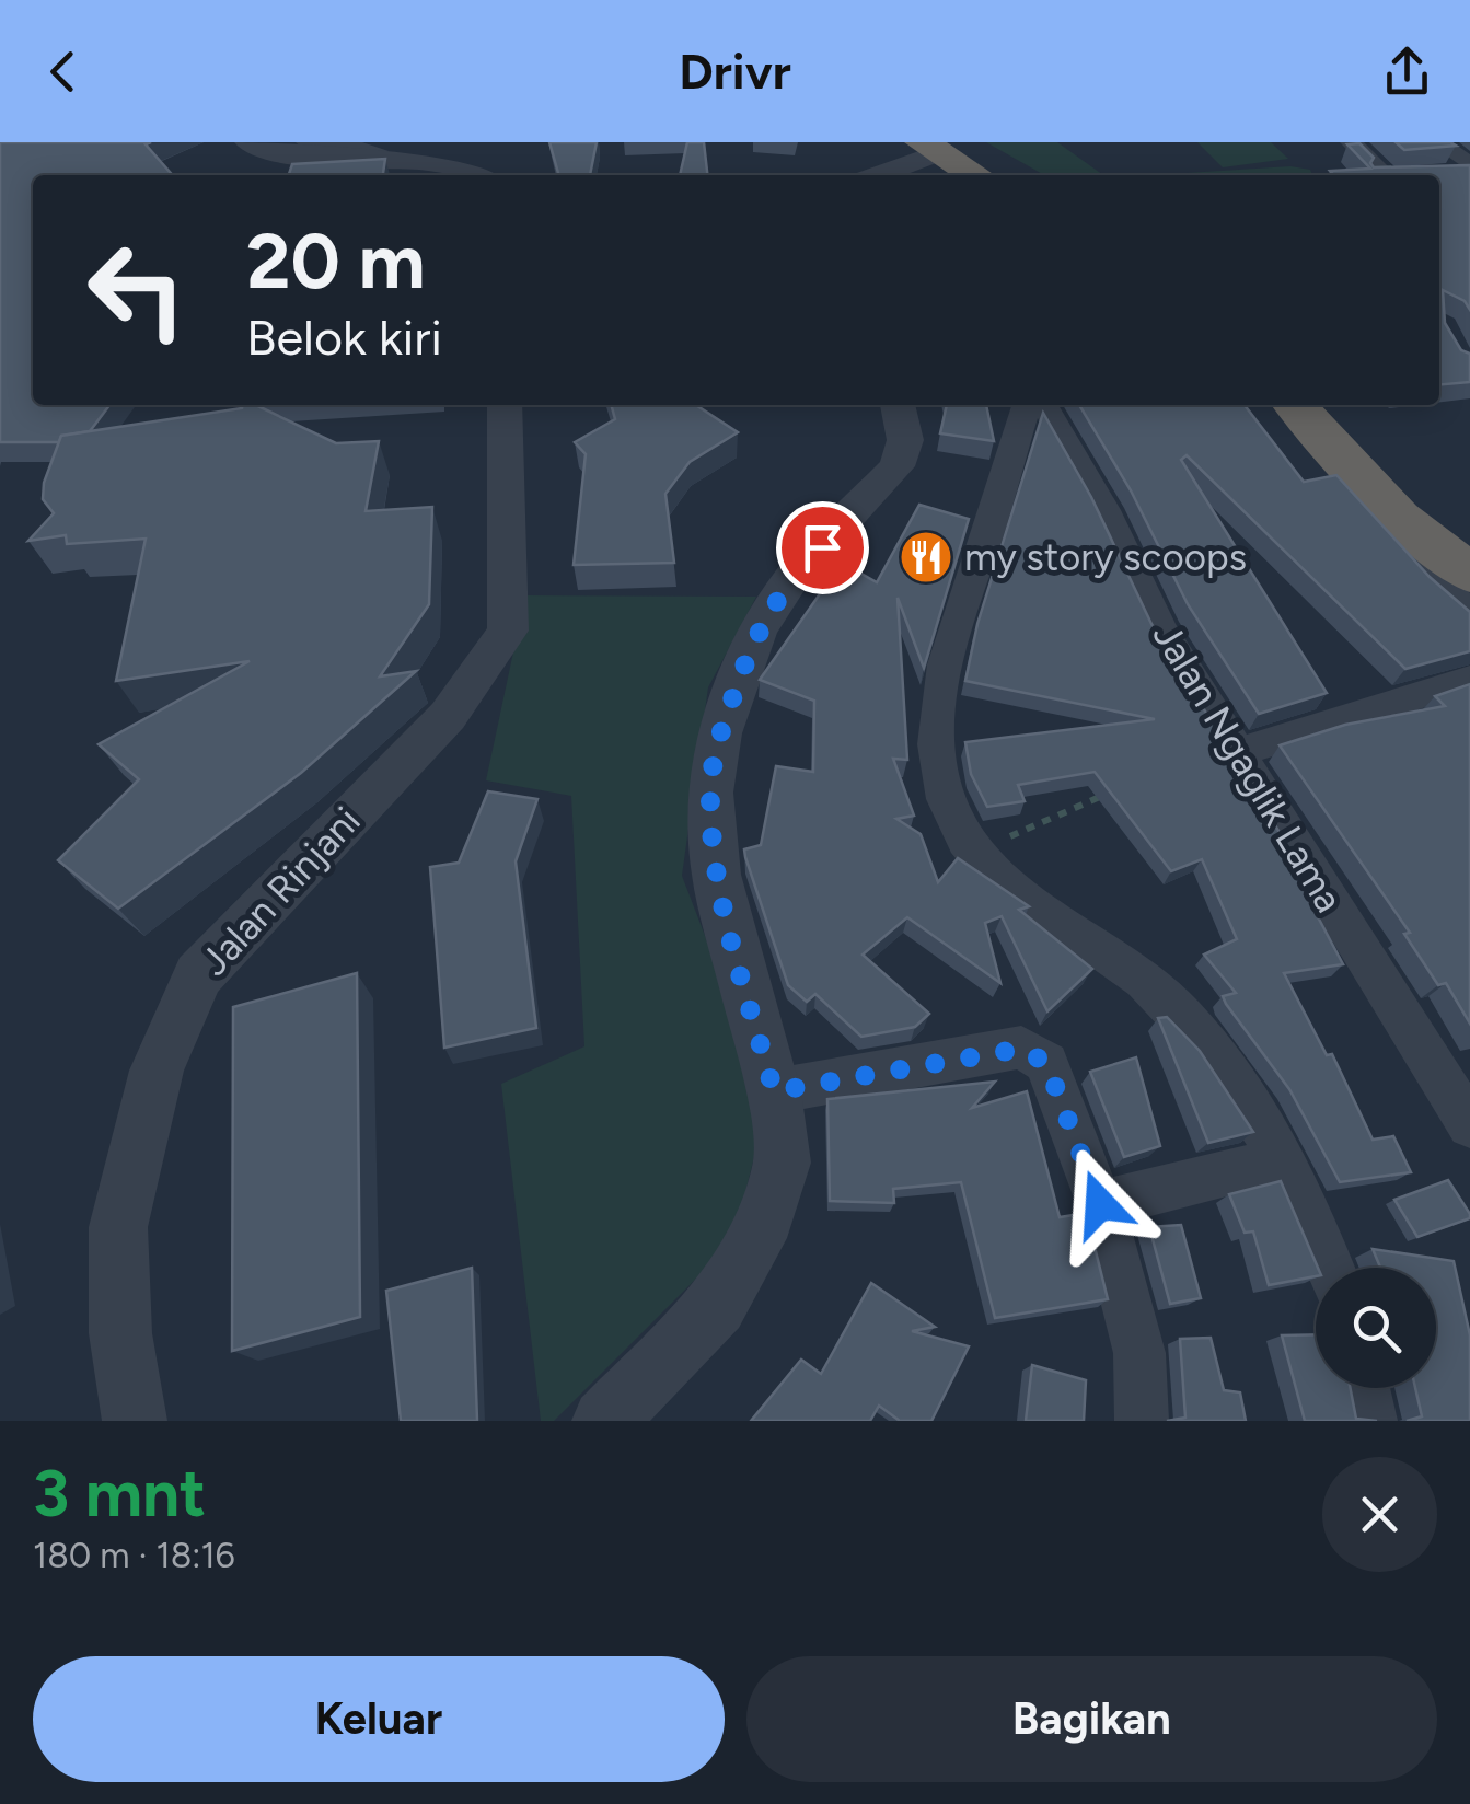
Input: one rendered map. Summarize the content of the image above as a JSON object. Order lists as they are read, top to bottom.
{
  "streets": {
    "street": ["Jalan Ngaglik Lama", "Jalan Rinjani"]
  },
  "places": {
    "restaurant": ["my story scoops"]
  },
  "page": {
    "header": "Drivr",
    "turn": ["20 m", "Belok kiri"],
    "heading": ["3 mnt", "180 m · 18:16"],
    "buttons": ["Keluar", "Bagikan"]
  }
}
